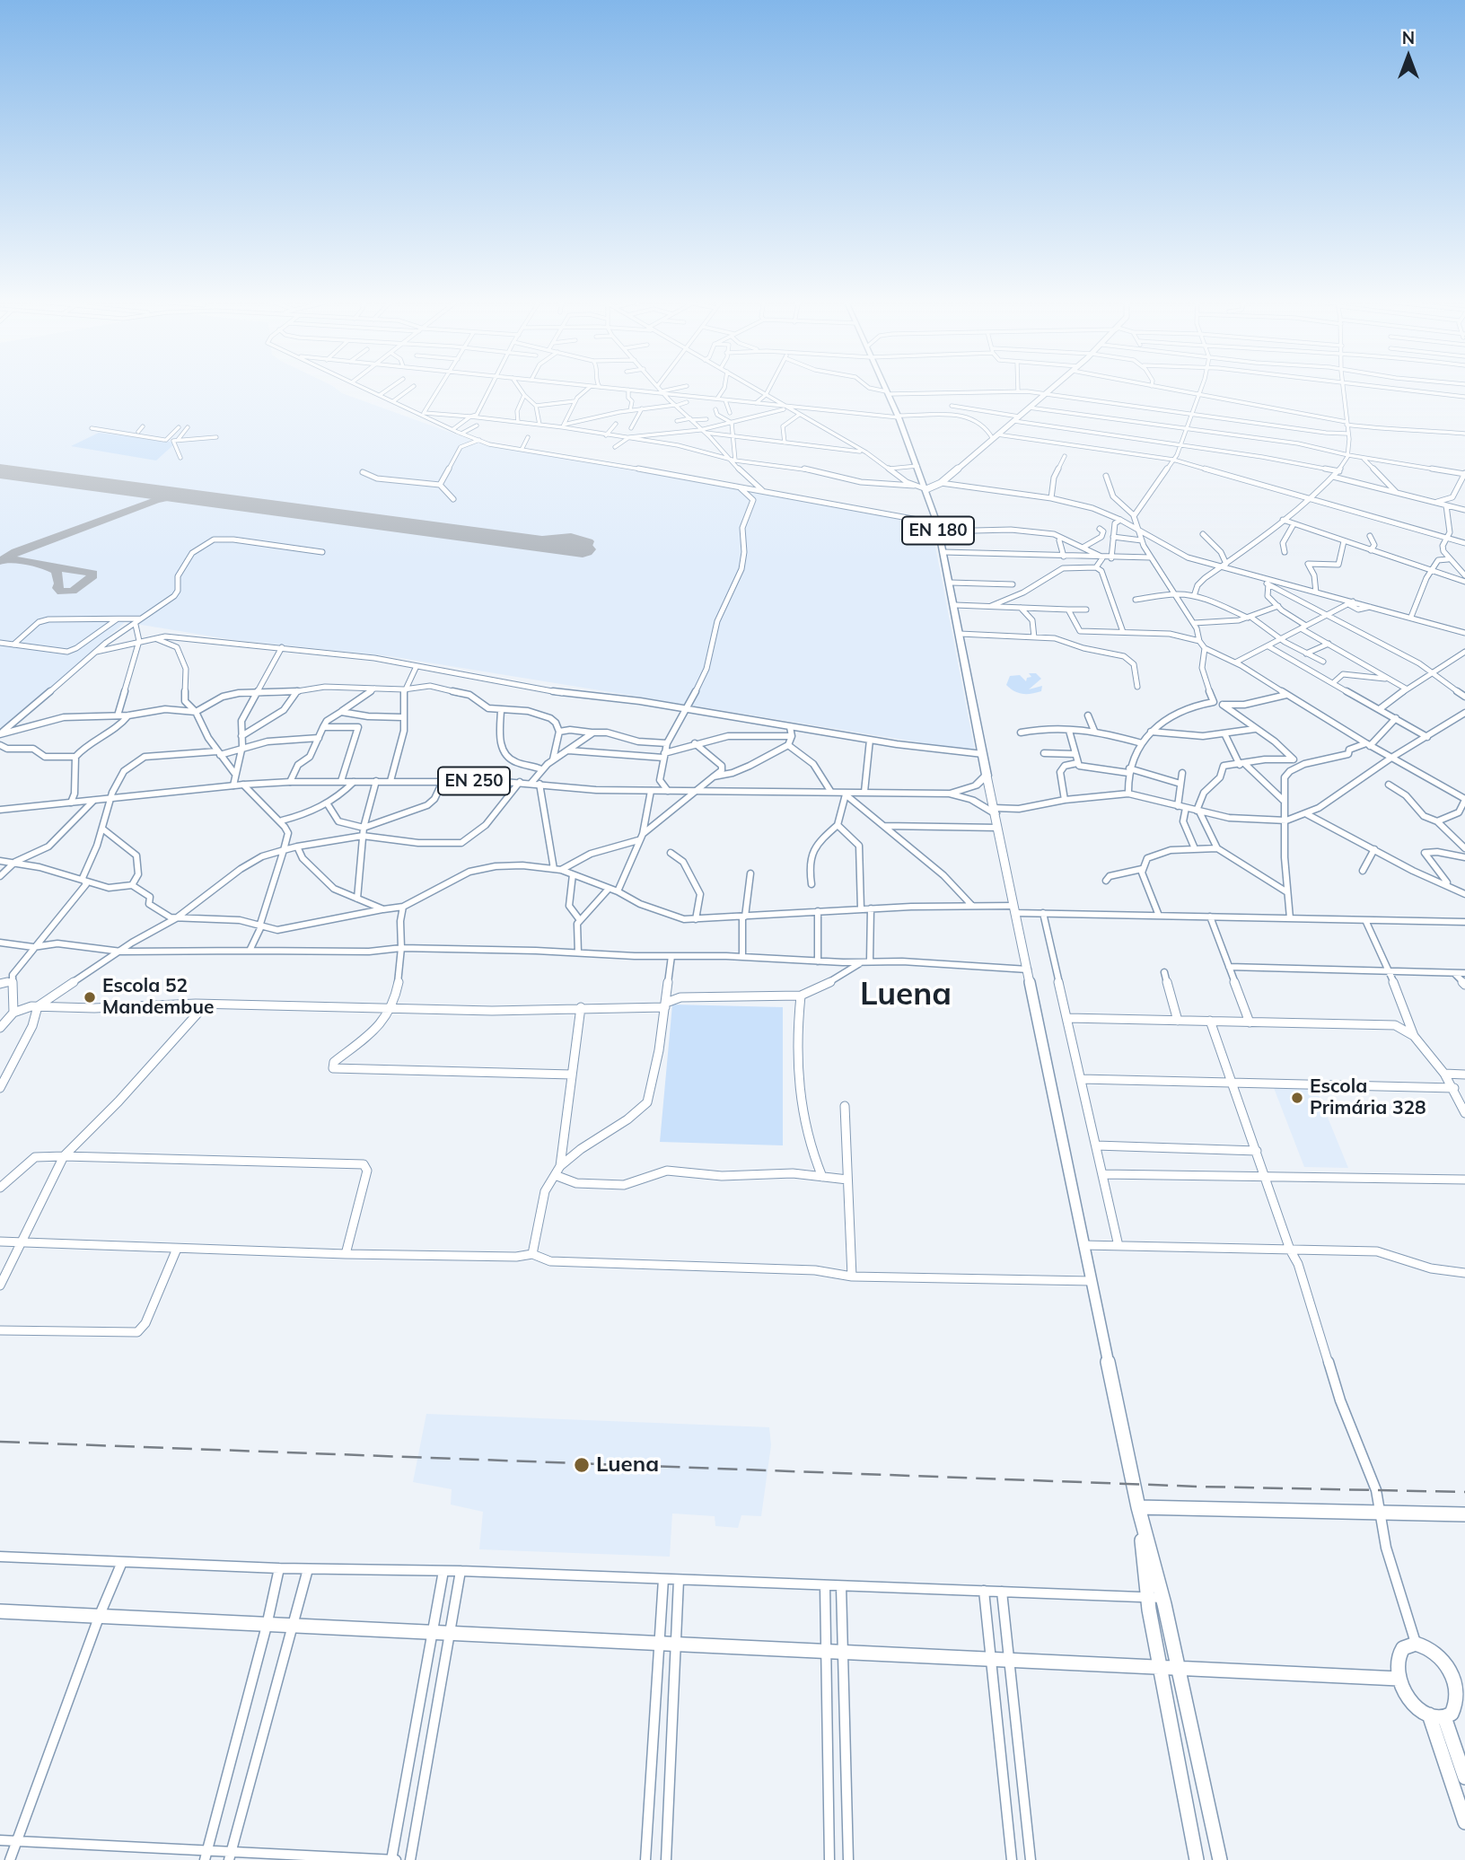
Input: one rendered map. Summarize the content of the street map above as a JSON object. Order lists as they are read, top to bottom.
{
  "streets": {
    "main road": ["EN 180", "EN 250"]
  },
  "crossings": [
    ["EN 180", "EN 250"]
  ],
  "districts": ["Luena"],
  "places": ["Escola 52 Mandembue", "Escola Primária 328", "Luena"],
  "north": "top"
}
